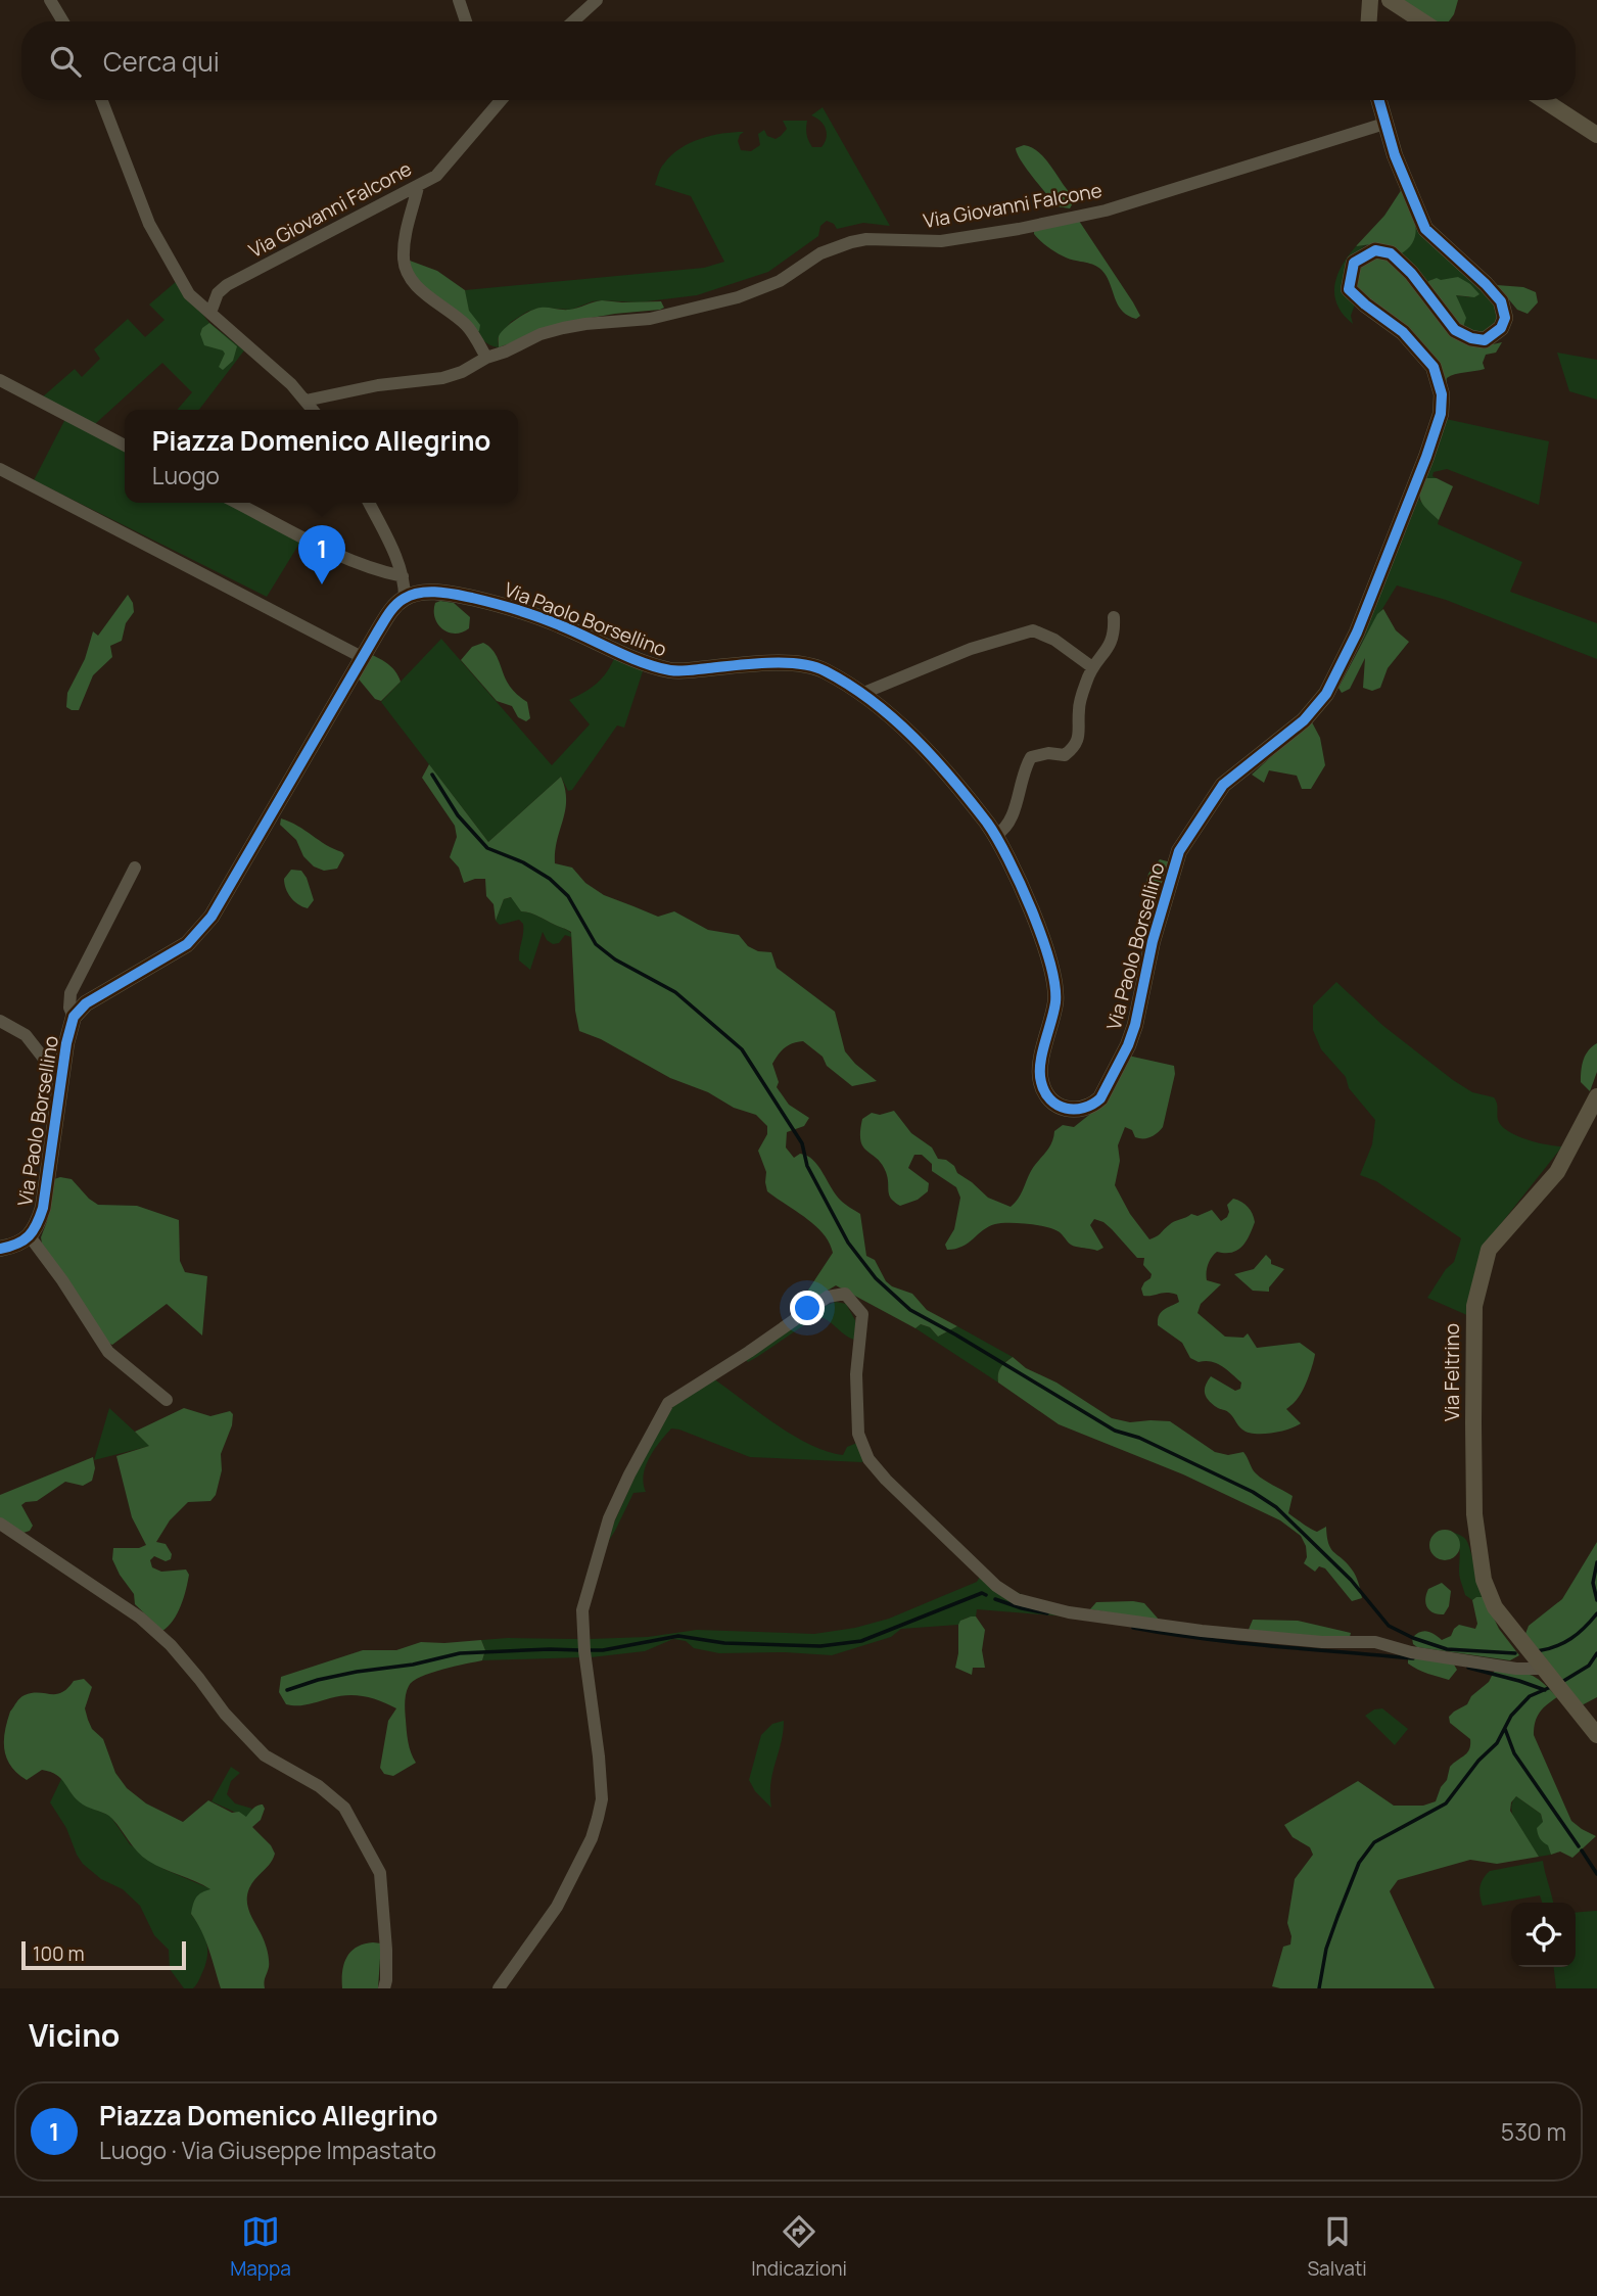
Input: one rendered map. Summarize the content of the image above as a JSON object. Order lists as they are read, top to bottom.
{
  "streets": {
    "street": ["Via Giovanni Falcone", "Via Paolo Borsellino", "Via Feltrino"]
  },
  "crossings": [
    ["Via Giovanni Falcone", "Via Paolo Borsellino"]
  ],
  "scale_bar": "100 m",
  "page": {
    "search": "Cerca qui",
    "popup": ["Piazza Domenico Allegrino", "Luogo"],
    "pins": "1",
    "scale": "100 m",
    "heading": "Vicino",
    "list": [
      {
        "mark": "1",
        "name": "Piazza Domenico Allegrino",
        "note": "Luogo · Via Giuseppe Impastato",
        "value": "530 m"
      }
    ],
    "nav": ["Mappa", "Indicazioni", "Salvati"]
  }
}
